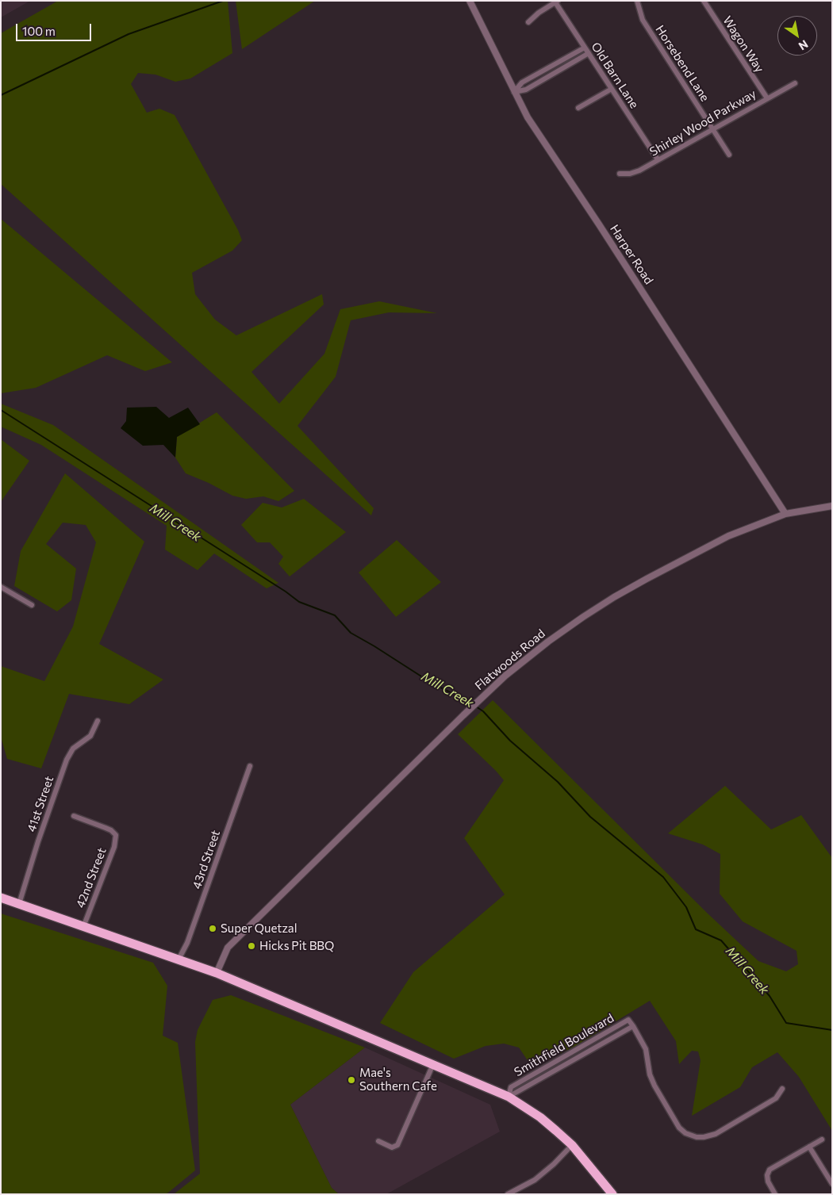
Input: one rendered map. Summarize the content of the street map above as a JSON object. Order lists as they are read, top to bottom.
{
  "streets": {
    "street": [
      "Wagon Way",
      "Horsebend Lane",
      "Old Barn Lane",
      "Shirley Wood Parkway",
      "Harper Road",
      "Flatwoods Road",
      "41st Street",
      "43rd Street",
      "42nd Street",
      "Smithfield Boulevard"
    ]
  },
  "crossings": [
    ["Wagon Way", "Shirley Wood Parkway"],
    ["Horsebend Lane", "Shirley Wood Parkway"],
    ["Old Barn Lane", "Shirley Wood Parkway"],
    ["Harper Road", "Flatwoods Road"]
  ],
  "water": ["Mill Creek"],
  "places": ["Super Quetzal", "Hicks Pit BBQ", "Mae's Southern Cafe"],
  "scale_bar": "100 m",
  "north": "bottom right"
}
